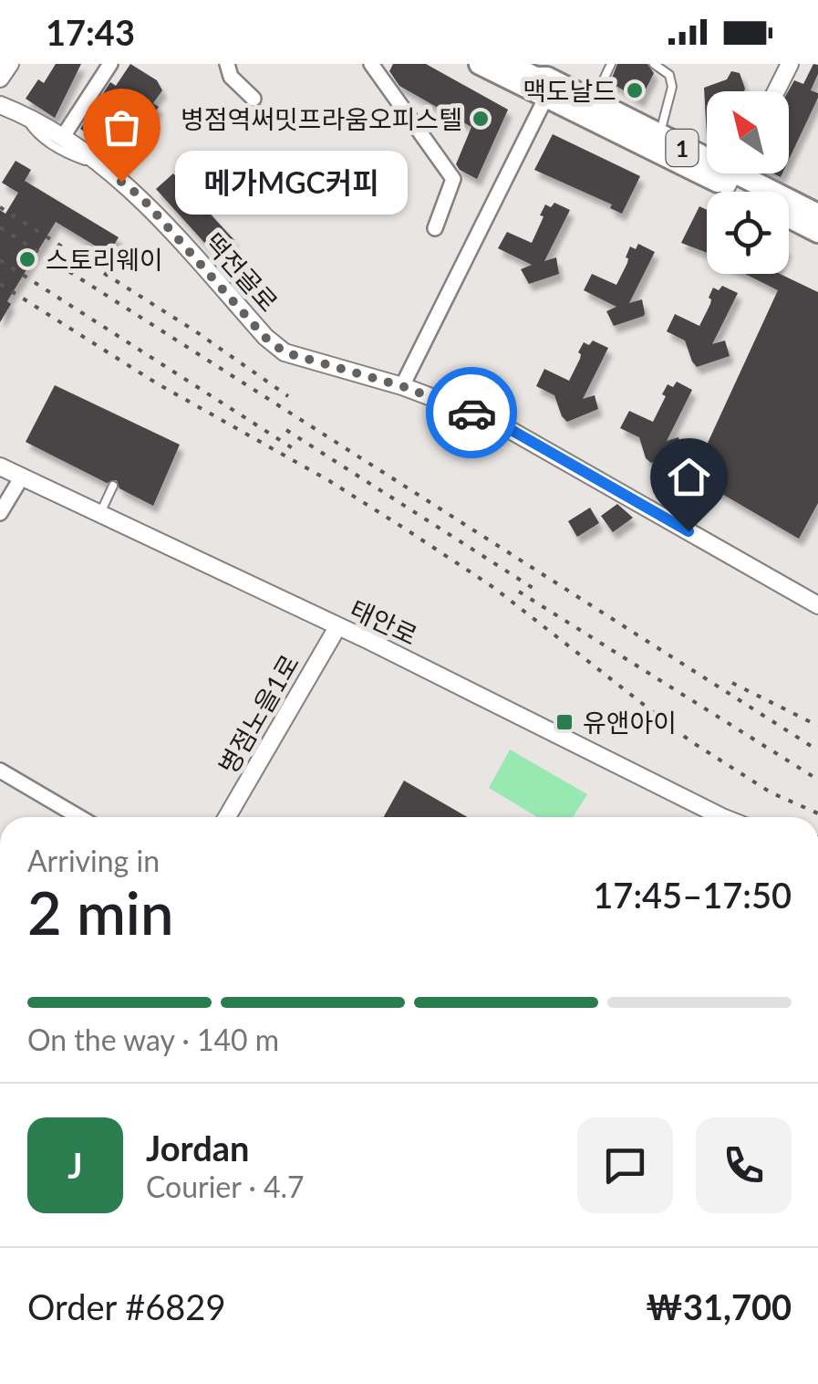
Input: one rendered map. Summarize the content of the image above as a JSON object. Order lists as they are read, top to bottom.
{
  "streets": {
    "main road": ["1"],
    "street": ["떡전골로", "태안로", "병점노을1로"]
  },
  "crossings": [
    ["태안로", "병점노을1로"]
  ],
  "places": {
    "other": [
      "맥도날드",
      "병점역써밋프라움오피스텔",
      "메가MGC커피",
      "스토리웨이"
    ],
    "transit": ["유앤아이"]
  },
  "north": "top left",
  "page": {
    "status": "17:43",
    "bubble": "메가MGC커피",
    "heading": ["2 min", "Arriving in", "17:45–17:50"],
    "panel": [
      "Jordan",
      "Courier · 4.7",
      "Order #6829",
      "₩31,700"
    ],
    "bar": "On the way · 140 m",
    "round": "J"
  }
}
